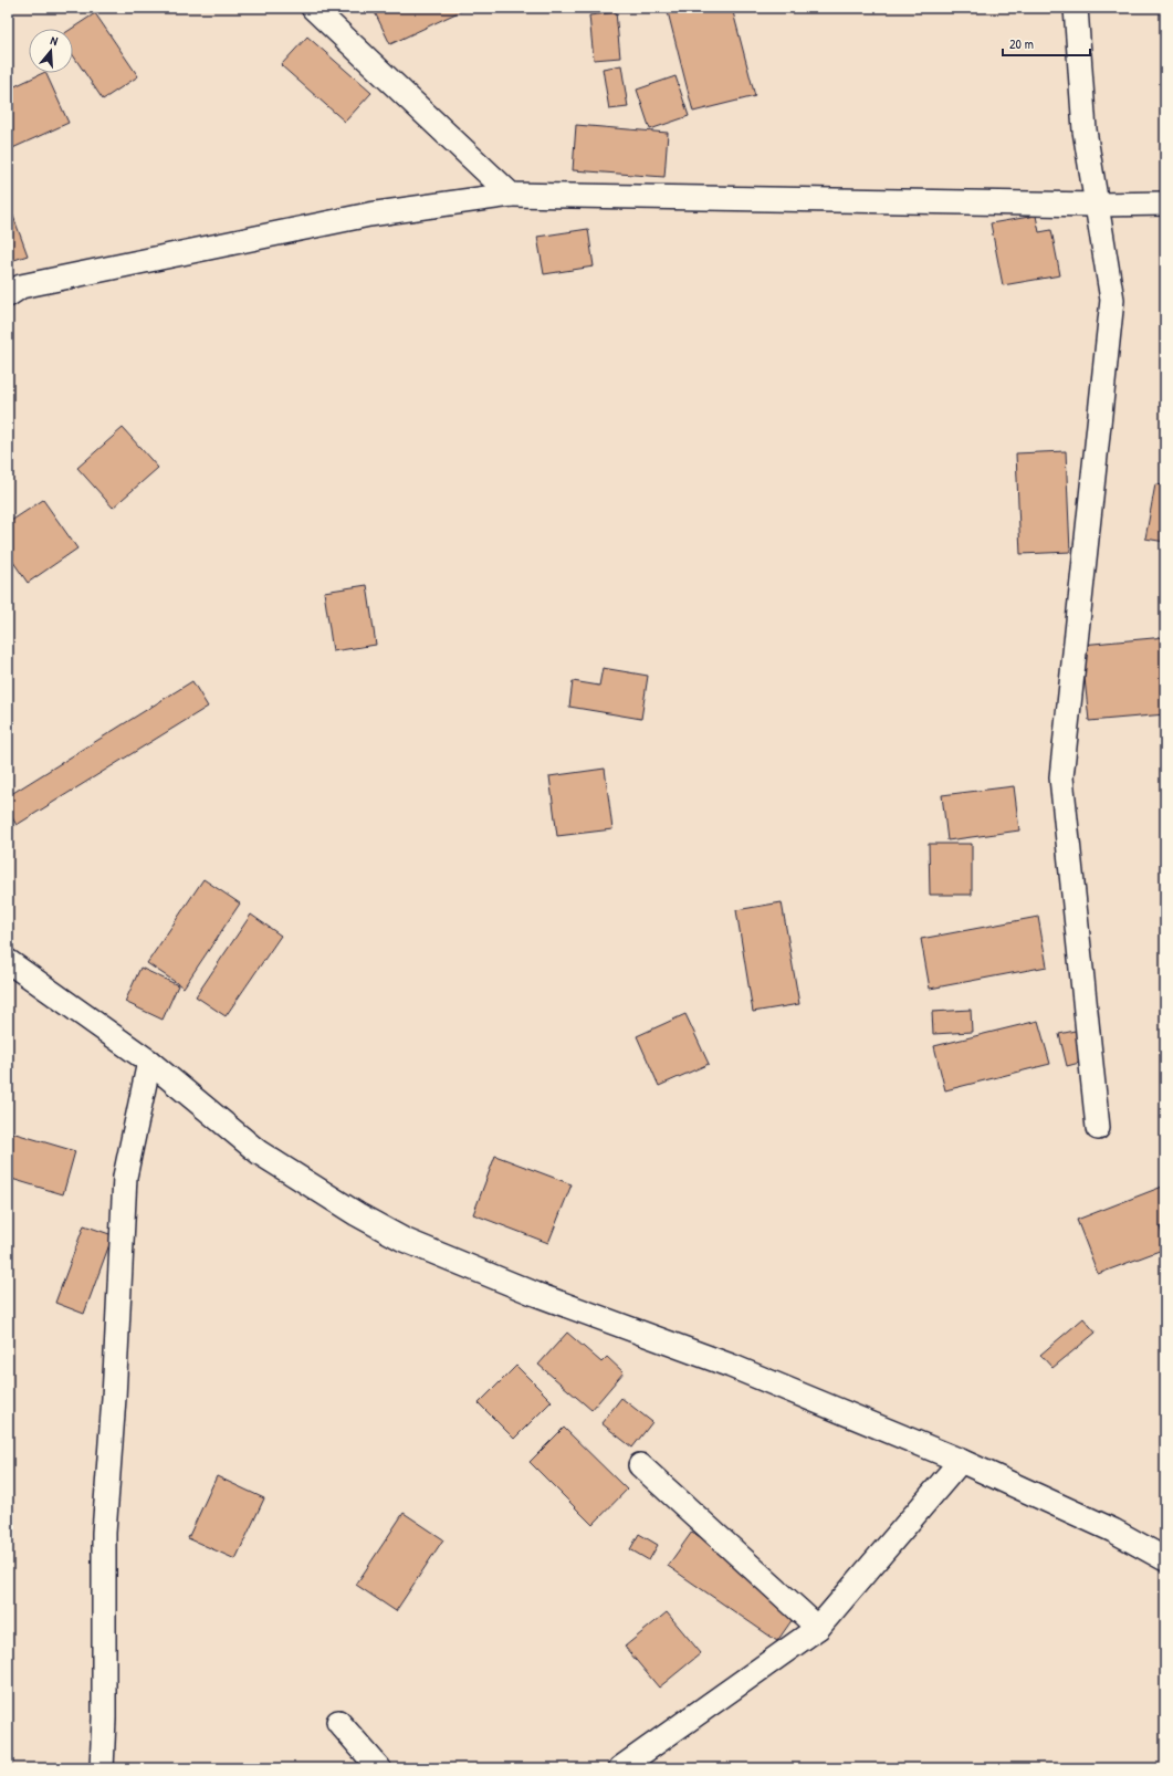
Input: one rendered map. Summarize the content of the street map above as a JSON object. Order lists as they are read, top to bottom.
{
  "scale_bar": "20 m",
  "north": "top"
}
